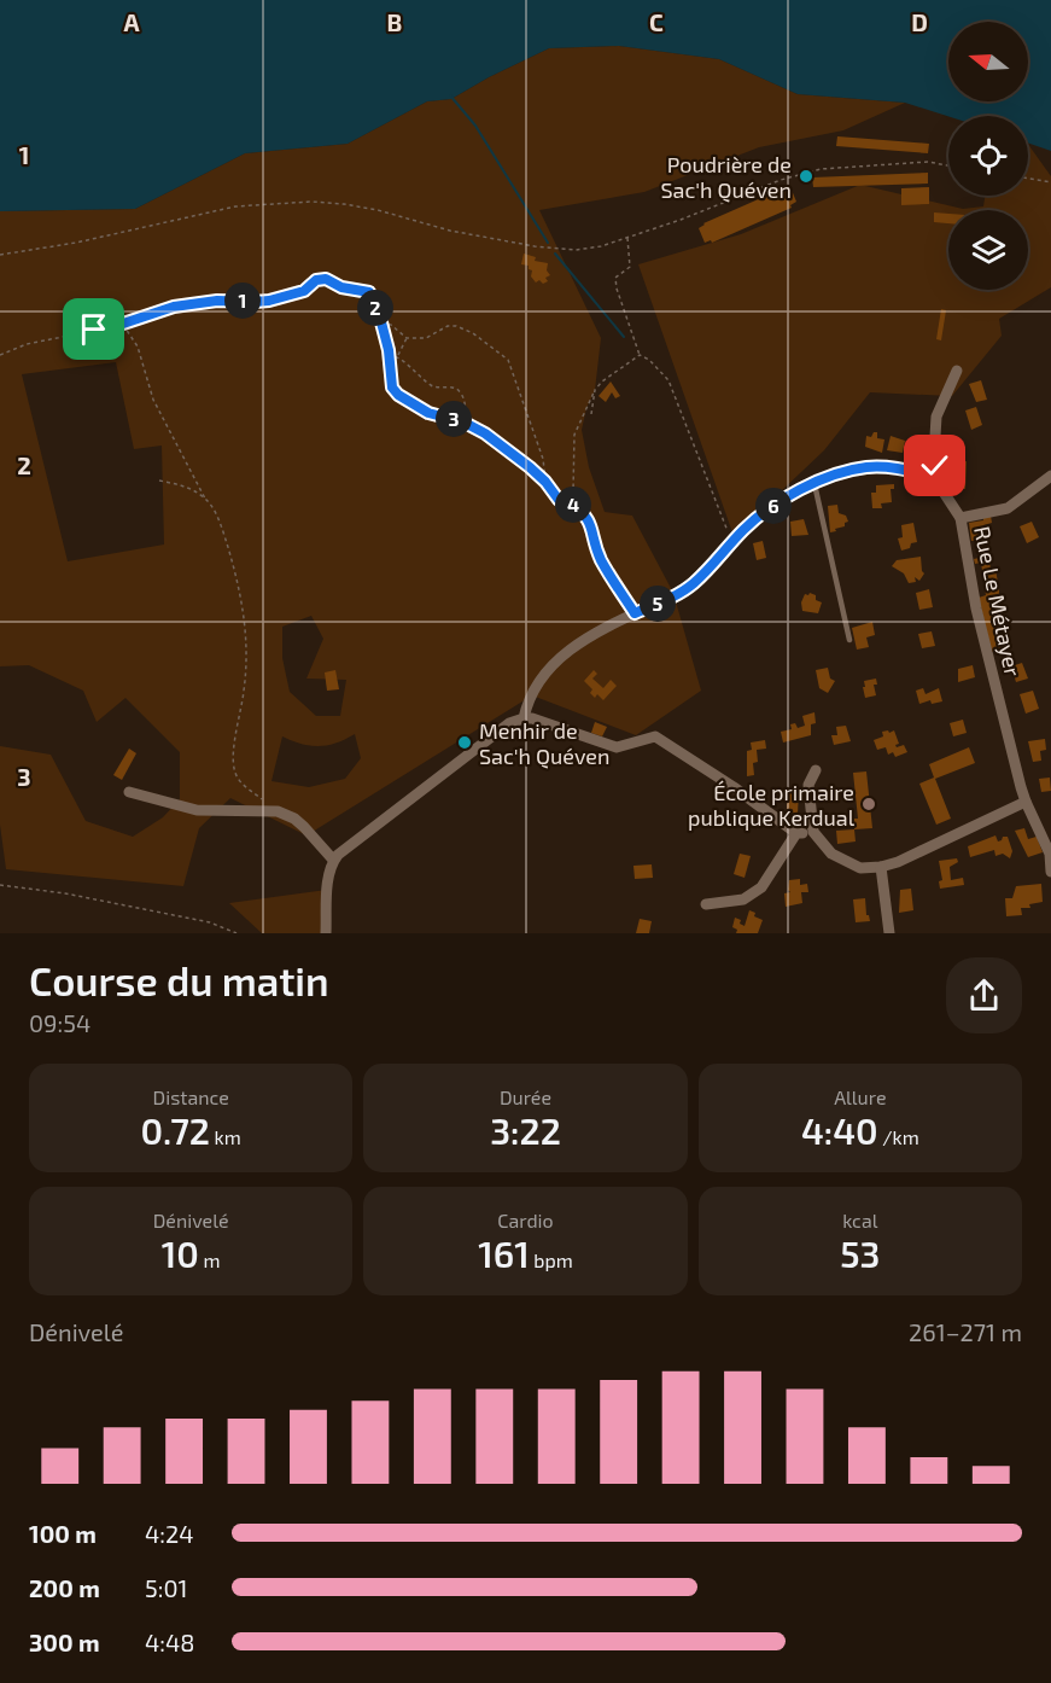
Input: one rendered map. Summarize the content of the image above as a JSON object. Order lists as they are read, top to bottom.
{
  "streets": {
    "street": ["Rue Le Métayer"]
  },
  "places": ["Poudrière de Sac'h Quéven", "Menhir de Sac'h Quéven", "École primaire publique Kerdual"],
  "north": "left",
  "page": {
    "pins": [
      "1",
      "2",
      "3",
      "4",
      "6",
      "5"
    ],
    "heading": ["Course du matin", "09:54"],
    "stats": [
      ["Distance", "0.72 km"],
      ["Durée", "3:22"],
      ["Allure", "4:40 /km"],
      ["Dénivelé", "10 m"],
      ["Cardio", "161 bpm"],
      ["kcal", "53"]
    ],
    "chart": ["Dénivelé", "261–271 m"],
    "list": [
      {
        "name": "100 m",
        "note": "4:24"
      },
      {
        "name": "200 m",
        "note": "5:01"
      },
      {
        "name": "300 m",
        "note": "4:48"
      }
    ]
  },
  "grid": {
    "columns": [
      "A",
      "B",
      "C",
      "D"
    ],
    "rows": ["1", "2", "3"]
  }
}
